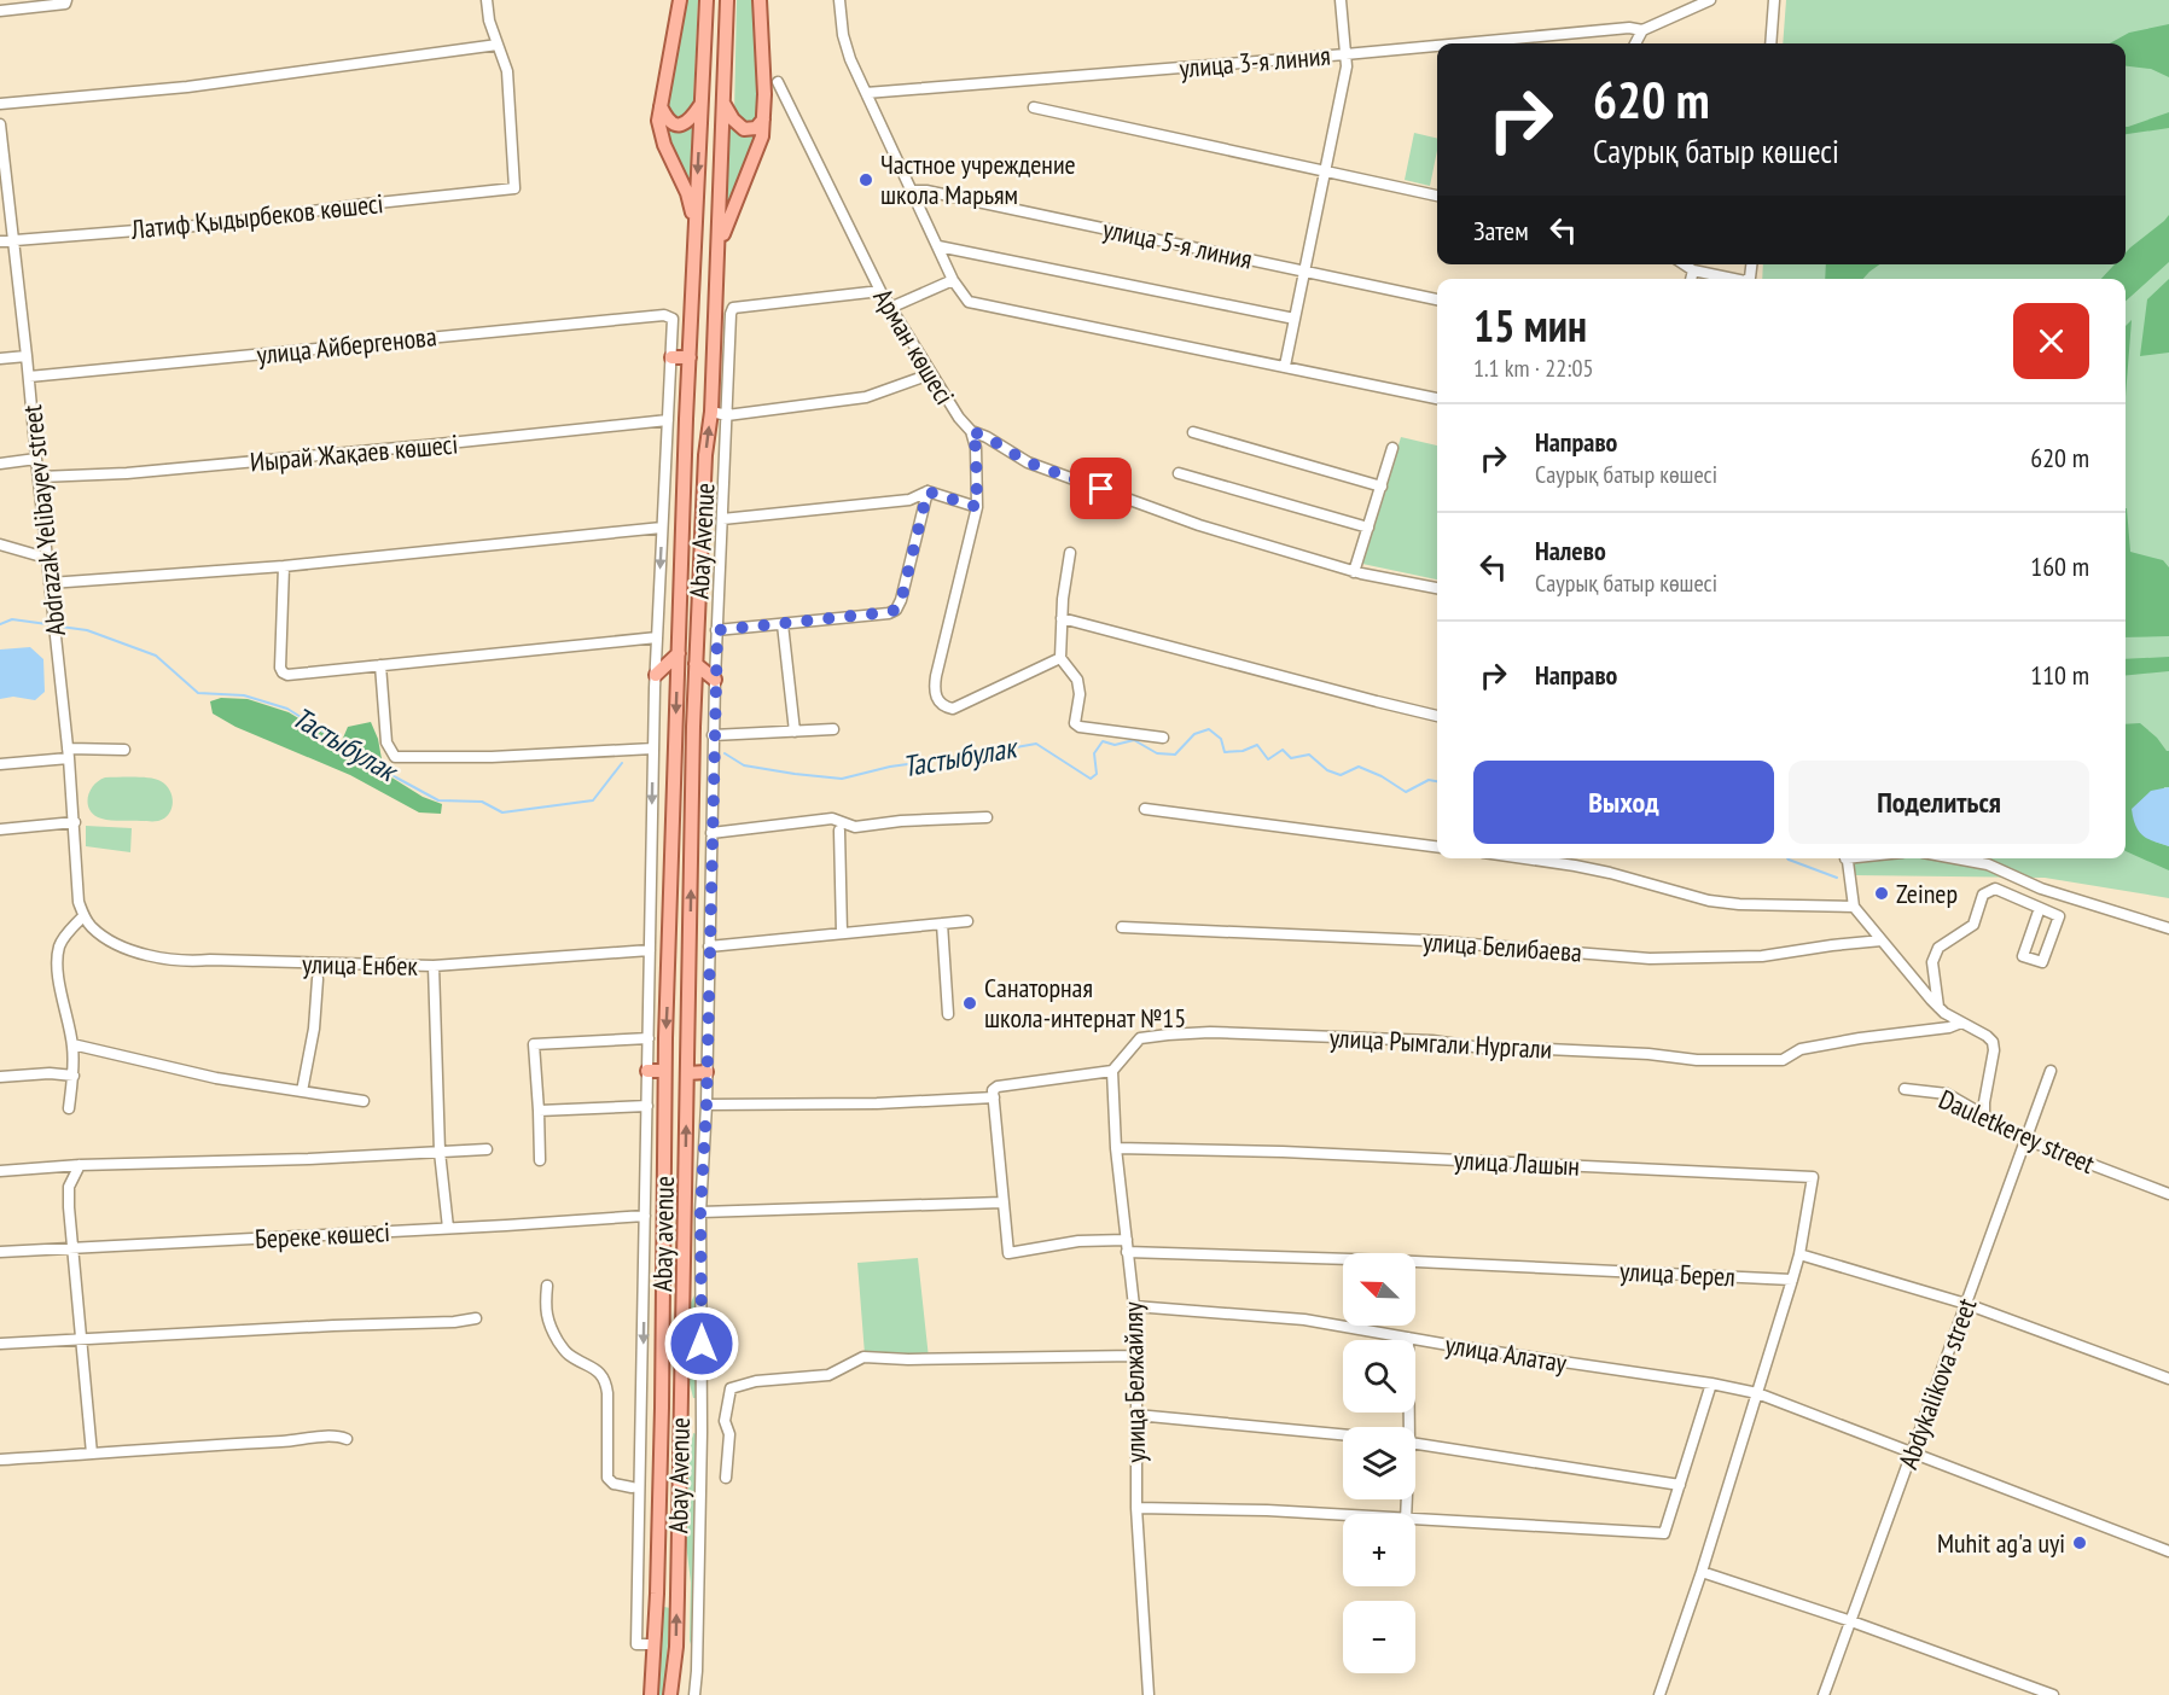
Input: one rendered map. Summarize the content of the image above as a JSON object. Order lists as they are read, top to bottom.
{
  "streets": {
    "main road": ["Abay Avenue", "Abay avenue"],
    "street": [
      "улица 3-я линия",
      "Латиф Қыдырбеков көшесі",
      "улица 5-я линия",
      "улица Айбергенова",
      "Арман көшесі",
      "Иырай Жақаев көшесі",
      "Abdrazak Yelibayev street",
      "улица Белибаева",
      "улица Енбек",
      "улица Рымгали Нургали",
      "Dauletkerey street",
      "улица Лашын",
      "Береке көшесі",
      "улица Берел",
      "улица Алатау",
      "улица Белжайляу",
      "Abdykalikova street"
    ]
  },
  "crossings": [
    ["Латиф Қыдырбеков көшесі", "Abdrazak Yelibayev street"],
    ["улица Айбергенова", "Abdrazak Yelibayev street"],
    ["Иырай Жақаев көшесі", "Abdrazak Yelibayev street"],
    ["Abdrazak Yelibayev street", "улица Енбек"],
    ["Abay Avenue", "Abay avenue"],
    ["улица Рымгали Нургали", "улица Белжайляу"],
    ["Dauletkerey street", "Abdykalikova street"],
    ["улица Лашын", "улица Берел"],
    ["улица Лашын", "улица Белжайляу"],
    ["улица Берел", "улица Белжайляу"],
    ["улица Алатау", "улица Белжайляу"],
    ["улица Алатау", "Abdykalikova street"]
  ],
  "water": ["Тастыбулак"],
  "places": [
    "Частное учреждение школа Марьям",
    "Zeinep",
    "Санаторная школа-интернат №15",
    "Muhit ag'a uyi"
  ],
  "north": "top left",
  "page": {
    "turn": ["620 m", "Саурық батыр көшесі"],
    "then": "Затем",
    "heading": ["15 мин", "1.1 km · 22:05"],
    "list": [
      {
        "name": "Направо",
        "note": "Саурық батыр көшесі",
        "value": "620 m"
      },
      {
        "name": "Налево",
        "note": "Саурық батыр көшесі",
        "value": "160 m"
      },
      {
        "name": "Направо",
        "value": "110 m"
      }
    ],
    "buttons": ["Выход", "Поделиться"],
    "map_buttons": ["+", "−"]
  }
}
